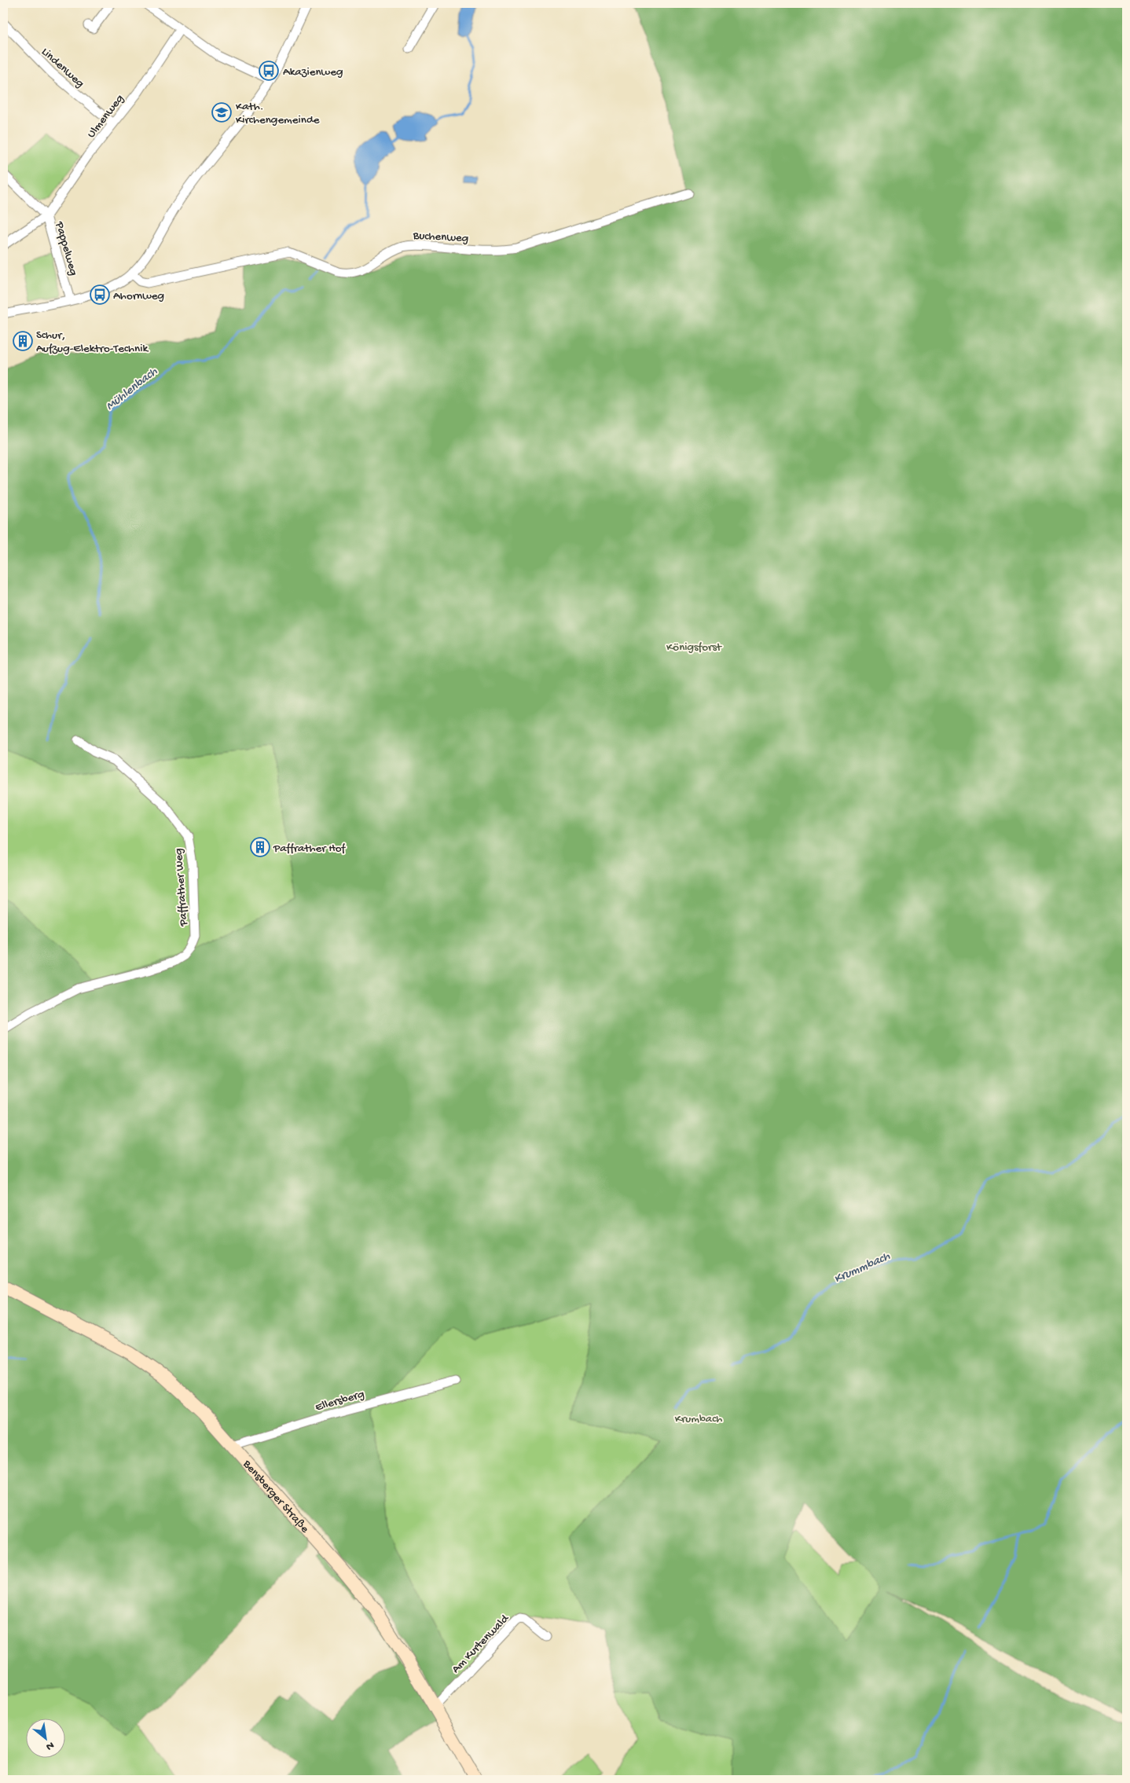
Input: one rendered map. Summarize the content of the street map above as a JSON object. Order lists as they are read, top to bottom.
{
  "streets": {
    "main road": ["Bensberger Straße"],
    "street": [
      "Lindenweg",
      "Ulmenweg",
      "Buchenweg",
      "Pappelweg",
      "Paffrather Weg",
      "Ellersberg",
      "Am Kurtenwald"
    ]
  },
  "crossings": [
    ["Lindenweg", "Ulmenweg"],
    ["Ulmenweg", "Pappelweg"],
    ["Ellersberg", "Bensberger Straße"],
    ["Bensberger Straße", "Am Kurtenwald"]
  ],
  "water": ["Mühlenbach", "Krummbach"],
  "parks": ["Königsforst", "Krumbach"],
  "places": {
    "bus stop": ["Akazienweg", "Ahornweg"],
    "school or university": ["Kath. Kirchengemeinde"],
    "building": ["Schur, Aufzug-Elektro-Technik", "Paffrather Hof"]
  },
  "north": "bottom right"
}
